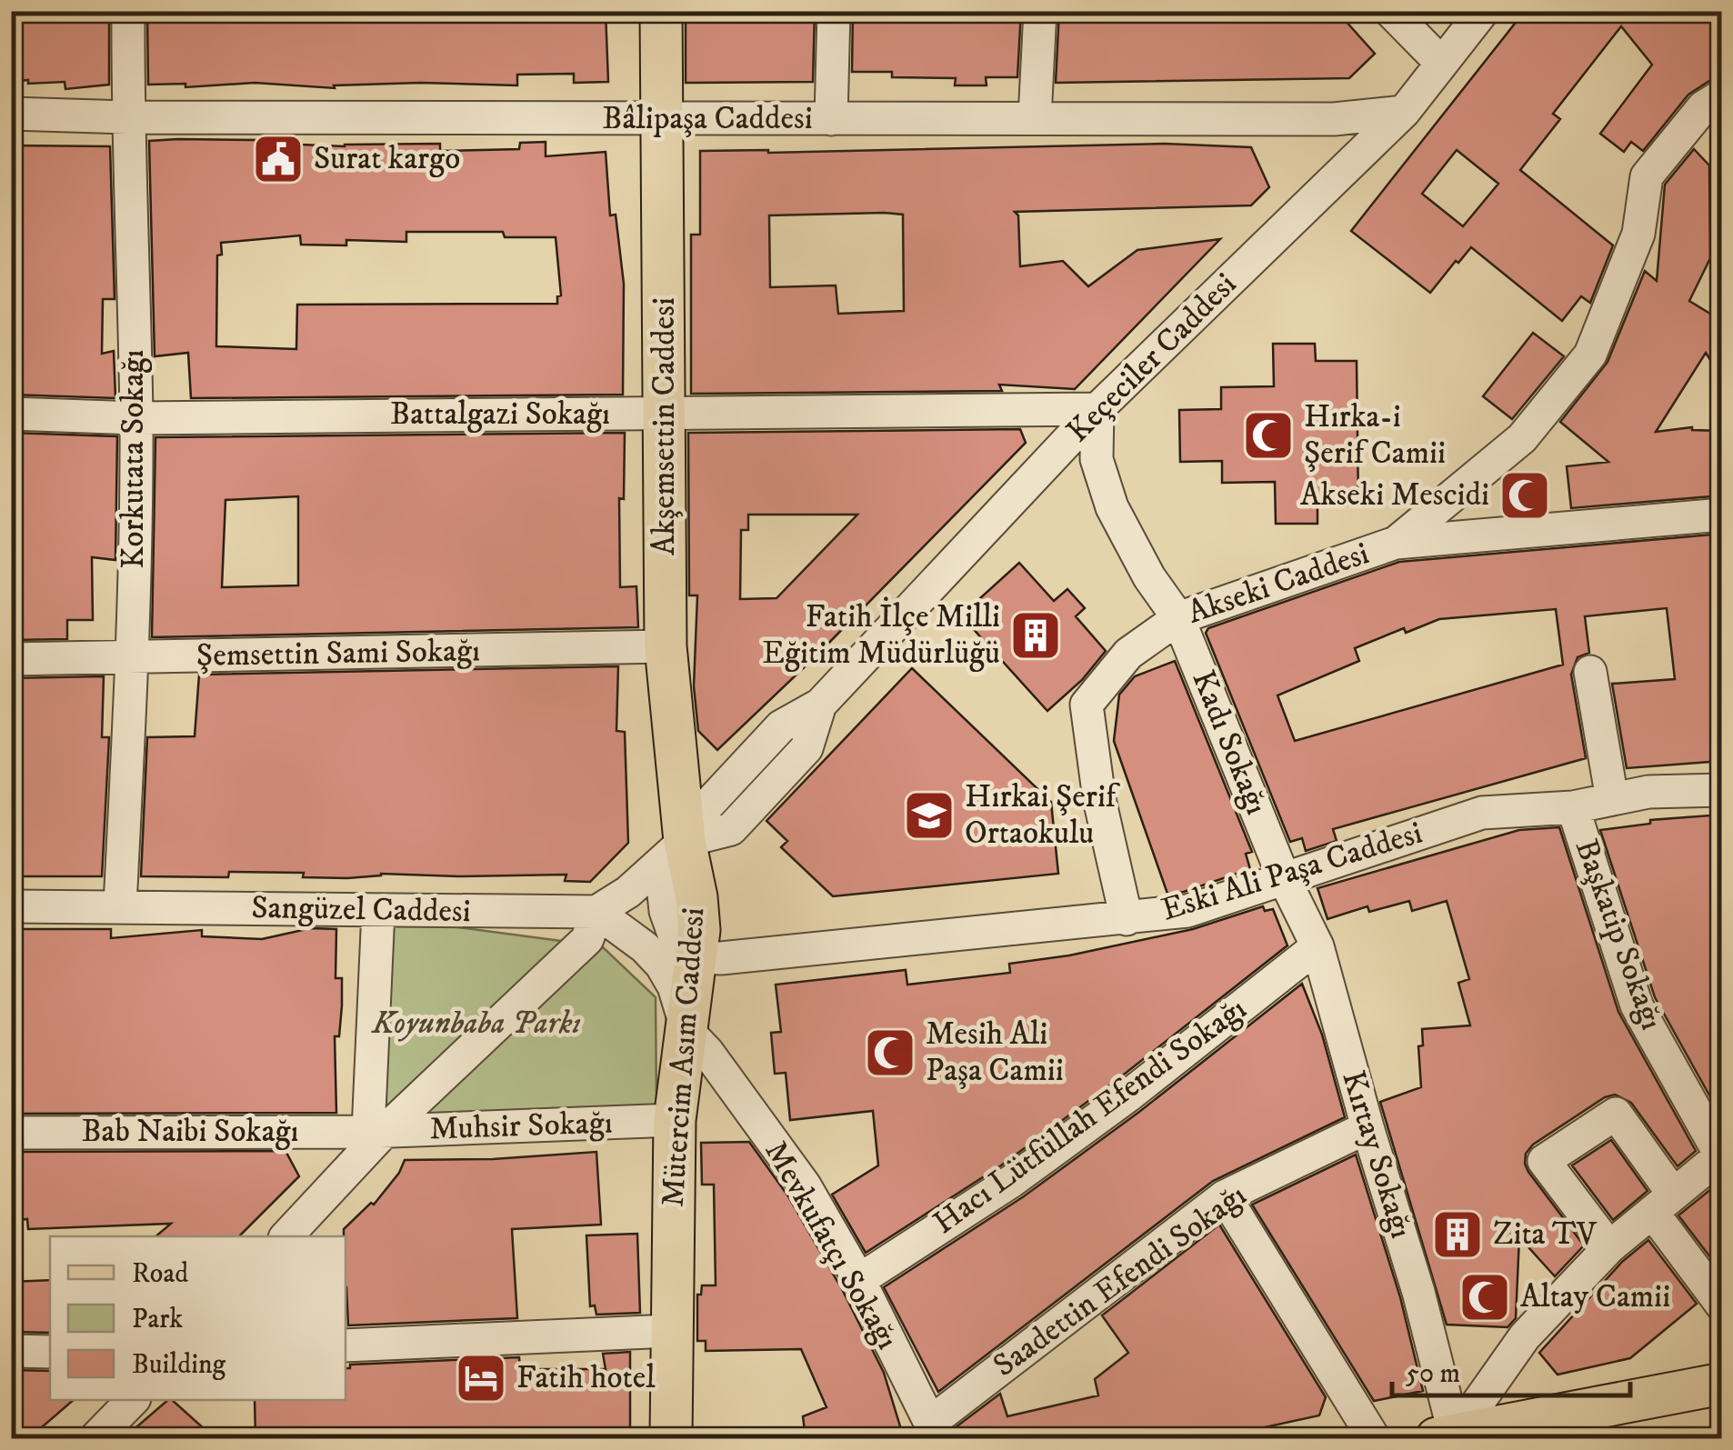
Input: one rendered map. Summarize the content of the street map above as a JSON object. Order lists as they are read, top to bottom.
{
  "streets": {
    "main road": ["Akşemsettin Caddesi", "Mütercim Asım Caddesi"],
    "street": [
      "Bâlipaşa Caddesi",
      "Keçeciler Caddesi",
      "Battalgazi Sokağı",
      "Korkutata Sokağı",
      "Akseki Caddesi",
      "Şemsettin Sami Sokağı",
      "Kadı Sokağı",
      "Eski Ali Paşa Caddesi",
      "Sangüzel Caddesi",
      "Başkatip Sokağı",
      "Hacı Lütfüllah Efendi Sokağı",
      "Muhsir Sokağı",
      "Bab Naibi Sokağı",
      "Kırtay Sokağı",
      "Mevkufatçı Sokağı",
      "Saadettin Efendi Sokağı"
    ]
  },
  "crossings": [
    ["Bâlipaşa Caddesi", "Keçeciler Caddesi"],
    ["Bâlipaşa Caddesi", "Akşemsettin Caddesi"],
    ["Bâlipaşa Caddesi", "Korkutata Sokağı"],
    ["Keçeciler Caddesi", "Battalgazi Sokağı"],
    ["Keçeciler Caddesi", "Akşemsettin Caddesi"],
    ["Keçeciler Caddesi", "Kadı Sokağı"],
    ["Keçeciler Caddesi", "Mütercim Asım Caddesi"],
    ["Battalgazi Sokağı", "Akşemsettin Caddesi"],
    ["Battalgazi Sokağı", "Korkutata Sokağı"],
    ["Battalgazi Sokağı", "Kadı Sokağı"],
    ["Akşemsettin Caddesi", "Şemsettin Sami Sokağı"],
    ["Akşemsettin Caddesi", "Mütercim Asım Caddesi"],
    ["Korkutata Sokağı", "Şemsettin Sami Sokağı"],
    ["Korkutata Sokağı", "Sangüzel Caddesi"],
    ["Akseki Caddesi", "Kadı Sokağı"],
    ["Akseki Caddesi", "Eski Ali Paşa Caddesi"],
    ["Kadı Sokağı", "Eski Ali Paşa Caddesi"],
    ["Kadı Sokağı", "Kırtay Sokağı"],
    ["Eski Ali Paşa Caddesi", "Başkatip Sokağı"],
    ["Eski Ali Paşa Caddesi", "Mütercim Asım Caddesi"],
    ["Eski Ali Paşa Caddesi", "Kırtay Sokağı"],
    ["Mütercim Asım Caddesi", "Muhsir Sokağı"],
    ["Mütercim Asım Caddesi", "Mevkufatçı Sokağı"],
    ["Hacı Lütfüllah Efendi Sokağı", "Kırtay Sokağı"],
    ["Hacı Lütfüllah Efendi Sokağı", "Mevkufatçı Sokağı"],
    ["Muhsir Sokağı", "Bab Naibi Sokağı"],
    ["Kırtay Sokağı", "Saadettin Efendi Sokağı"],
    ["Mevkufatçı Sokağı", "Saadettin Efendi Sokağı"]
  ],
  "parks": ["Koyunbaba Parkı"],
  "places": {
    "public building": ["Surat kargo"],
    "mosque": [
      "Hırka-i Şerif Camii",
      "Akseki Mescidi",
      "Mesih Ali Paşa Camii",
      "Altay Camii"
    ],
    "building": ["Fatih İlçe Milli Eğitim Müdürlüğü", "Zita TV"],
    "school or university": ["Hırkai Şerif Ortaokulu"],
    "hotel": ["Fatih hotel"]
  },
  "legend": ["Road", "Park", "Building"],
  "scale_bar": "50 m"
}
